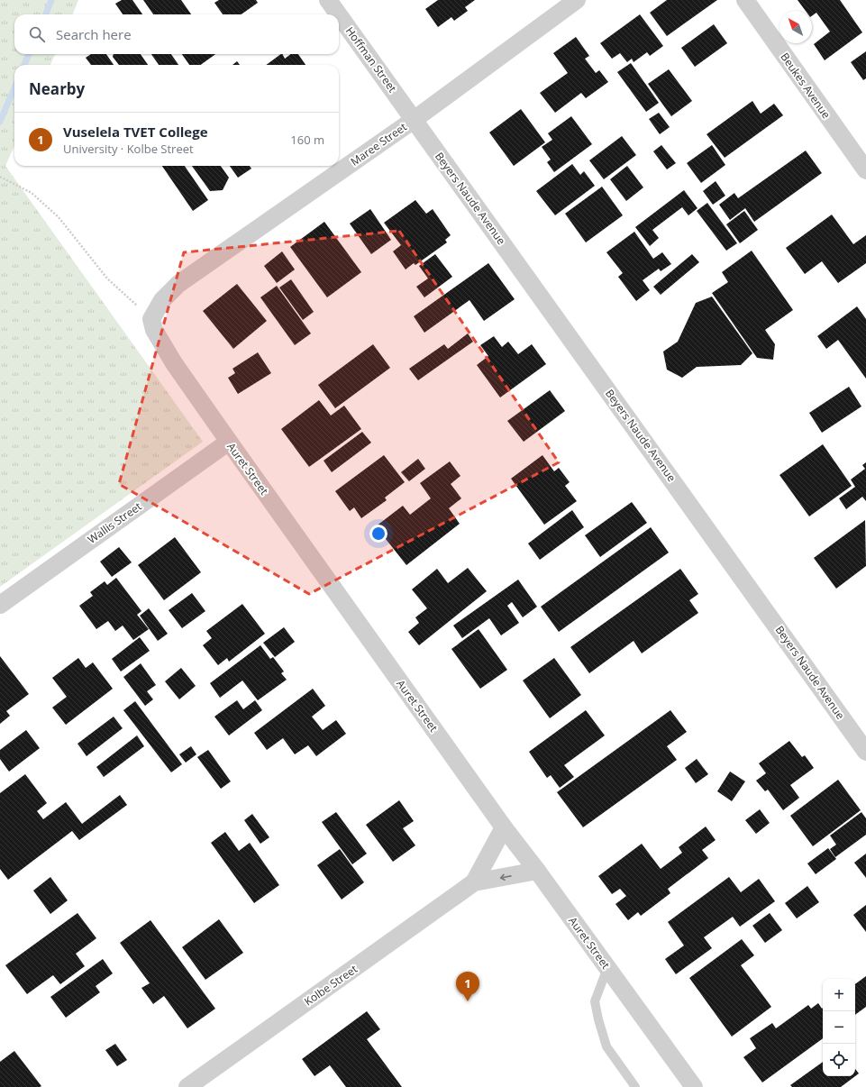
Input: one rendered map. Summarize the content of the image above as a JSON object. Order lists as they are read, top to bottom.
{
  "streets": {
    "street": [
      "Hoffman Street",
      "Beukes Avenue",
      "Maree Street",
      "Beyers Naude Avenue",
      "Auret Street",
      "Wallis Street",
      "Kolbe Street"
    ]
  },
  "crossings": [
    ["Hoffman Street", "Maree Street"],
    ["Hoffman Street", "Beyers Naude Avenue"],
    ["Maree Street", "Beyers Naude Avenue"],
    ["Maree Street", "Auret Street"],
    ["Auret Street", "Wallis Street"],
    ["Auret Street", "Kolbe Street"]
  ],
  "north": "top left",
  "page": {
    "search": "Search here",
    "heading": "Nearby",
    "list": [
      {
        "mark": "1",
        "name": "Vuselela TVET College",
        "note": "University · Kolbe Street",
        "value": "160 m"
      }
    ],
    "pins": "1",
    "map_buttons": ["+", "−"]
  }
}
